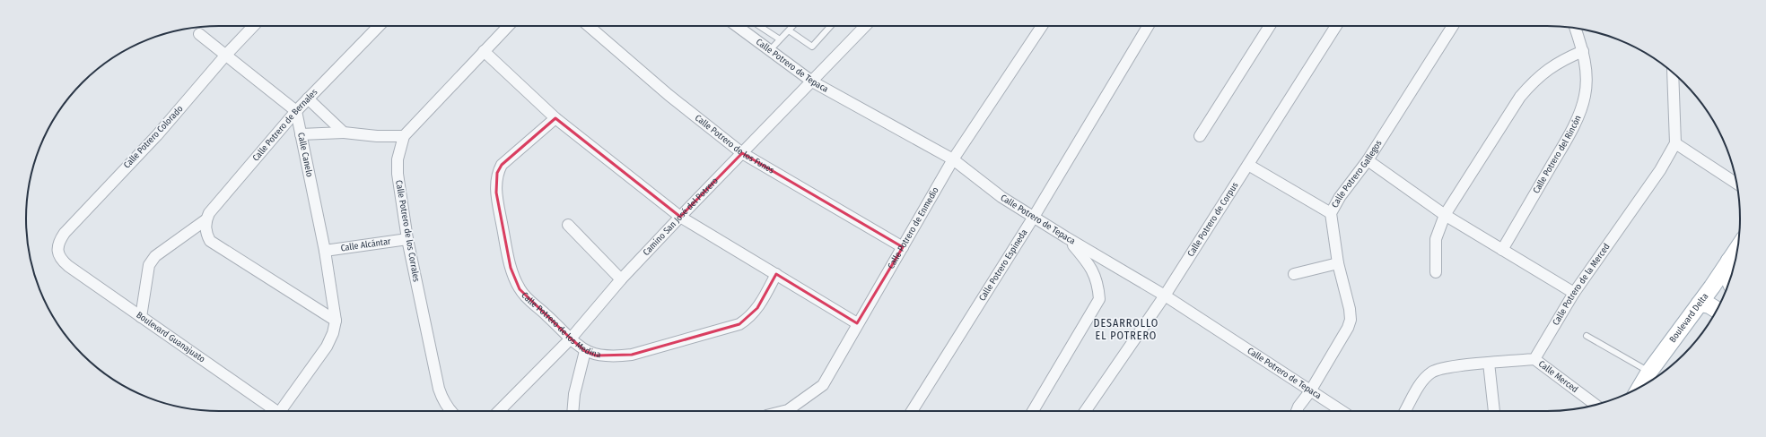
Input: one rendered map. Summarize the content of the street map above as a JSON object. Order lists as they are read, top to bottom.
{
  "streets": {
    "main road": ["Boulevard Delta"],
    "street": [
      "Calle Potrero de Tepaca",
      "Calle Potrero de Bernales",
      "Calle Potrero Colorado",
      "Calle Potrero de los Funes",
      "Calle Potrero del Rincón",
      "Calle Canelo",
      "Calle Potrero Gallegos",
      "Camino San José del Potrero",
      "Calle Potrero de Corpus",
      "Calle Potrero de Enmedio",
      "Calle Potrero de los Corrales",
      "Calle Alcántar",
      "Calle Potrero Espineda",
      "Calle Potrero de la Merced",
      "Calle Potrero de los Medina",
      "Boulevard Guanajuato",
      "Calle Merced"
    ]
  },
  "crossings": [
    ["Calle Potrero de Tepaca", "Calle Potrero Gallegos"],
    ["Calle Potrero de Tepaca", "Camino San José del Potrero"],
    ["Calle Potrero de Tepaca", "Calle Potrero de Corpus"],
    ["Calle Potrero de Tepaca", "Calle Potrero de Enmedio"],
    ["Calle Potrero de Tepaca", "Calle Potrero Espineda"],
    ["Calle Potrero de Bernales", "Calle Canelo"],
    ["Calle Potrero Colorado", "Boulevard Guanajuato"],
    ["Calle Potrero de los Funes", "Camino San José del Potrero"],
    ["Calle Potrero de los Funes", "Calle Potrero de Enmedio"],
    ["Calle Canelo", "Calle Alcántar"],
    ["Camino San José del Potrero", "Calle Potrero de los Medina"],
    ["Calle Potrero de los Corrales", "Calle Alcántar"],
    ["Calle Potrero de la Merced", "Calle Merced"]
  ],
  "districts": ["DESARROLLO EL POTRERO"]
}
